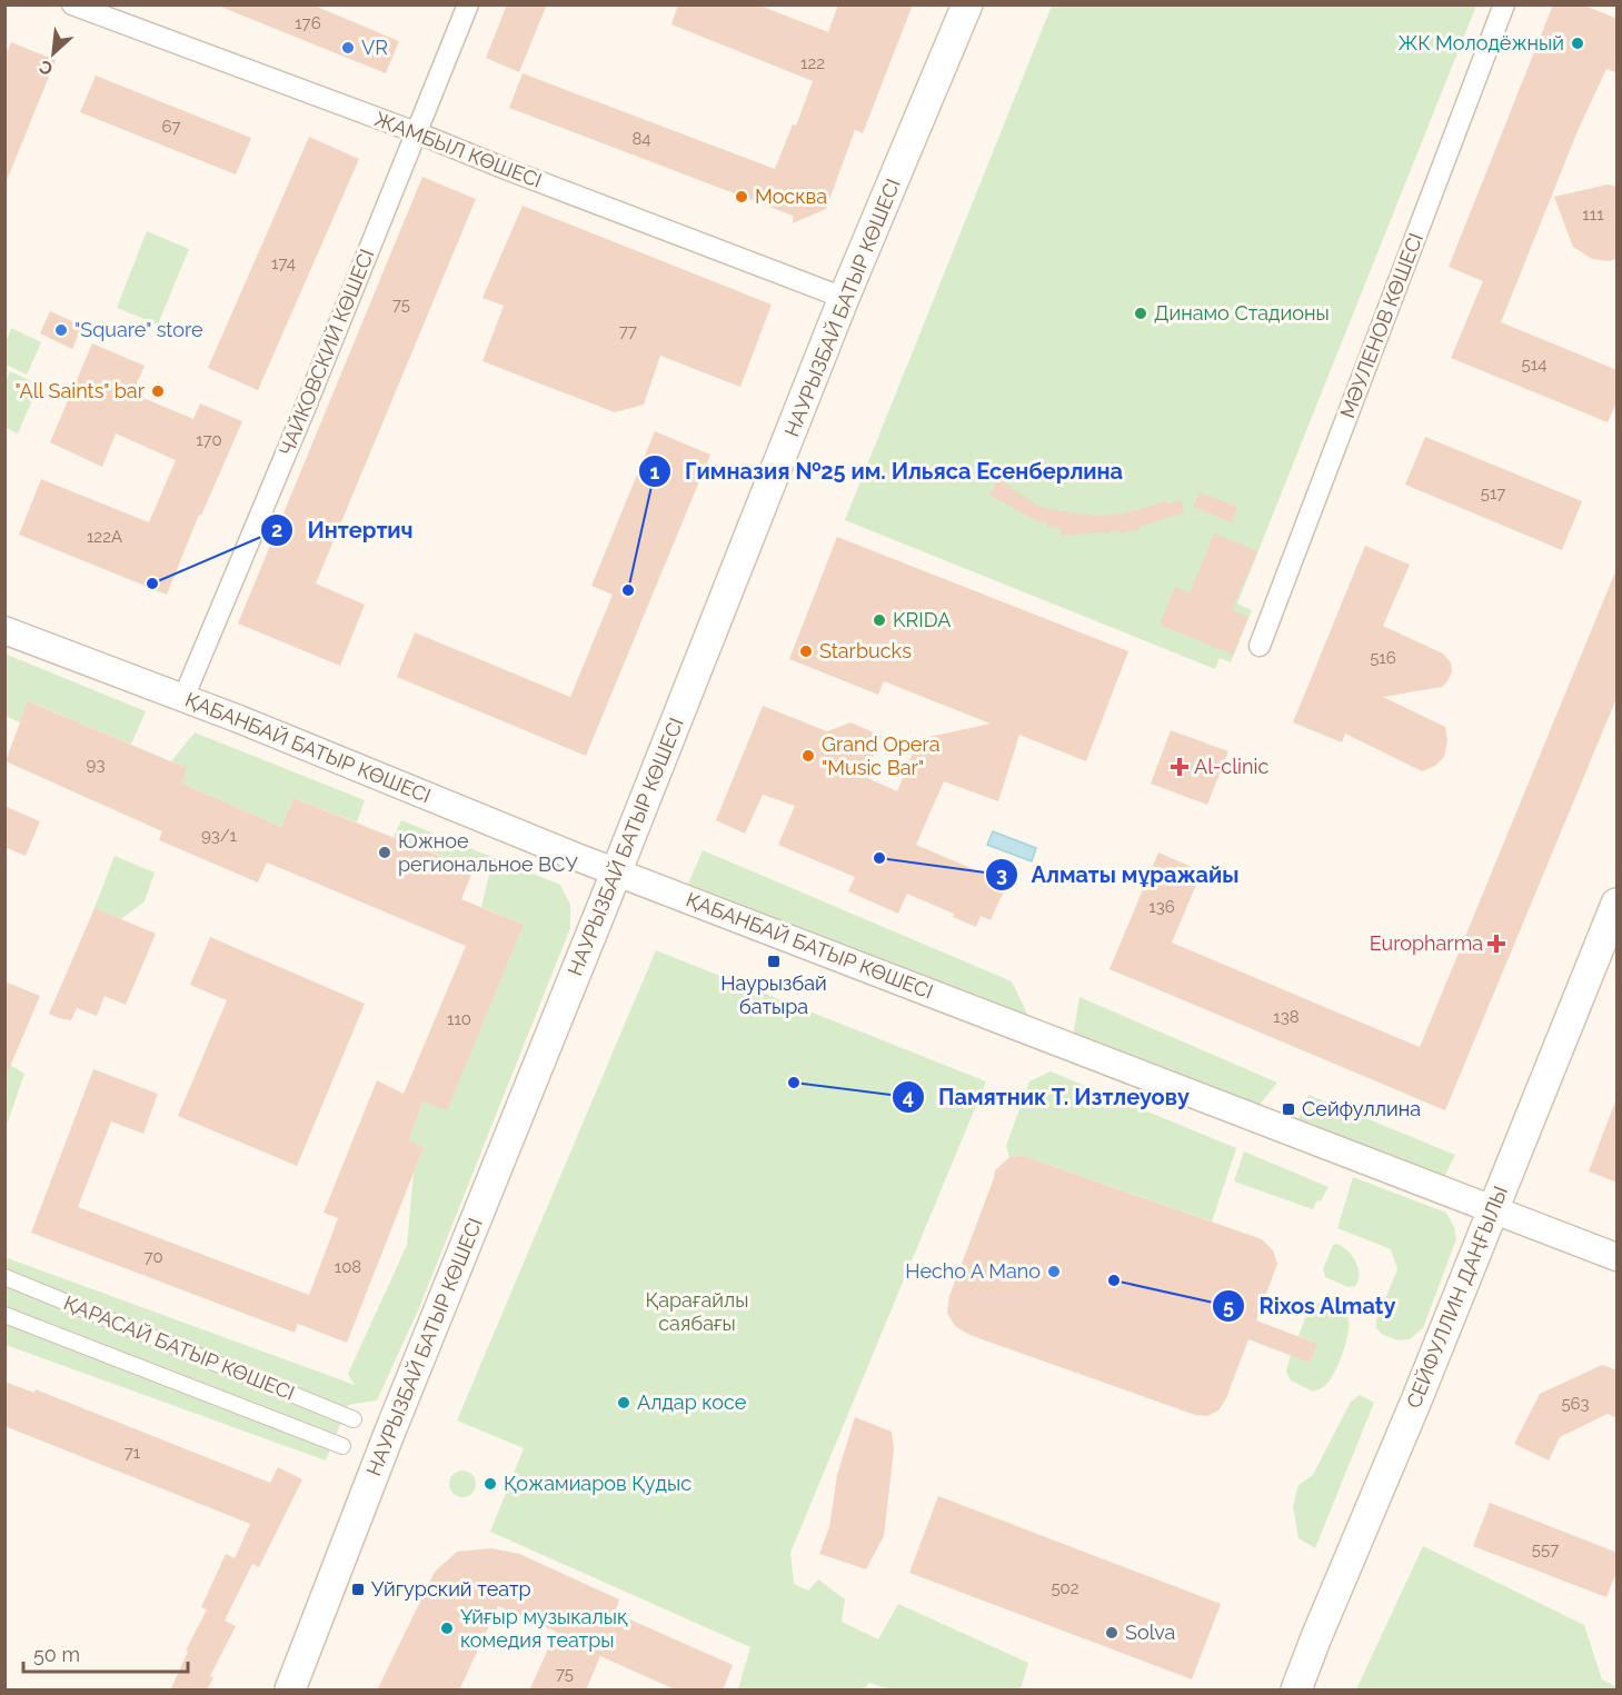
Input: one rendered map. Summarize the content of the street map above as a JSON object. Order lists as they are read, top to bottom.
{
  "streets": {
    "main road": ["НАУРЫЗБАЙ БАТЫР КӨШЕСІ", "СЕЙФУЛЛИН ДАҢҒЫЛЫ"],
    "street": [
      "ЖАМБЫЛ КӨШЕСІ",
      "МӘУЛЕНОВ КӨШЕСІ",
      "ЧАЙКОВСКИЙ КӨШЕСІ",
      "ҚАБАНБАЙ БАТЫР КӨШЕСІ",
      "ҚАРАСАЙ БАТЫР КӨШЕСІ"
    ]
  },
  "crossings": [
    ["ЖАМБЫЛ КӨШЕСІ", "НАУРЫЗБАЙ БАТЫР КӨШЕСІ"],
    ["ЖАМБЫЛ КӨШЕСІ", "ЧАЙКОВСКИЙ КӨШЕСІ"],
    ["НАУРЫЗБАЙ БАТЫР КӨШЕСІ", "ҚАБАНБАЙ БАТЫР КӨШЕСІ"],
    ["ЧАЙКОВСКИЙ КӨШЕСІ", "ҚАБАНБАЙ БАТЫР КӨШЕСІ"],
    ["ҚАБАНБАЙ БАТЫР КӨШЕСІ", "СЕЙФУЛЛИН ДАҢҒЫЛЫ"]
  ],
  "parks": ["Қарағайлы саябағы"],
  "places": {
    "other": [
      "ЖК Молодёжный",
      "VR",
      "Москва",
      "Динамо Стадионы",
      "\"Square\" store",
      "\"All Saints\" bar",
      "Интертич",
      "Гимназия №25 им. Ильяса Есенберлина",
      "KRIDA",
      "Starbucks",
      "Grand Opera \"Music Bar\"",
      "Южное региональное ВСУ",
      "Алматы мұражайы",
      "Памятник Т. Изтлеуову",
      "Hecho A Mano",
      "Rixos Almaty",
      "Алдар косе",
      "Қожамиаров Қудыс",
      "Ұйғыр музыкалық комедия театры",
      "Solva"
    ],
    "health": ["Al-clinic", "Europharma"],
    "transit": ["Наурызбай батыра", "Сейфуллина", "Уйгурский театр"]
  },
  "house_numbers": [
    "176",
    "122",
    "67",
    "84",
    "111",
    "174",
    "75",
    "77",
    "514",
    "170",
    "517",
    "122А",
    "516",
    "93",
    "93/1",
    "136",
    "138",
    "110",
    "70",
    "108",
    "563",
    "71",
    "557",
    "502",
    "75"
  ],
  "scale_bar": "50 m",
  "north": "bottom left"
}
